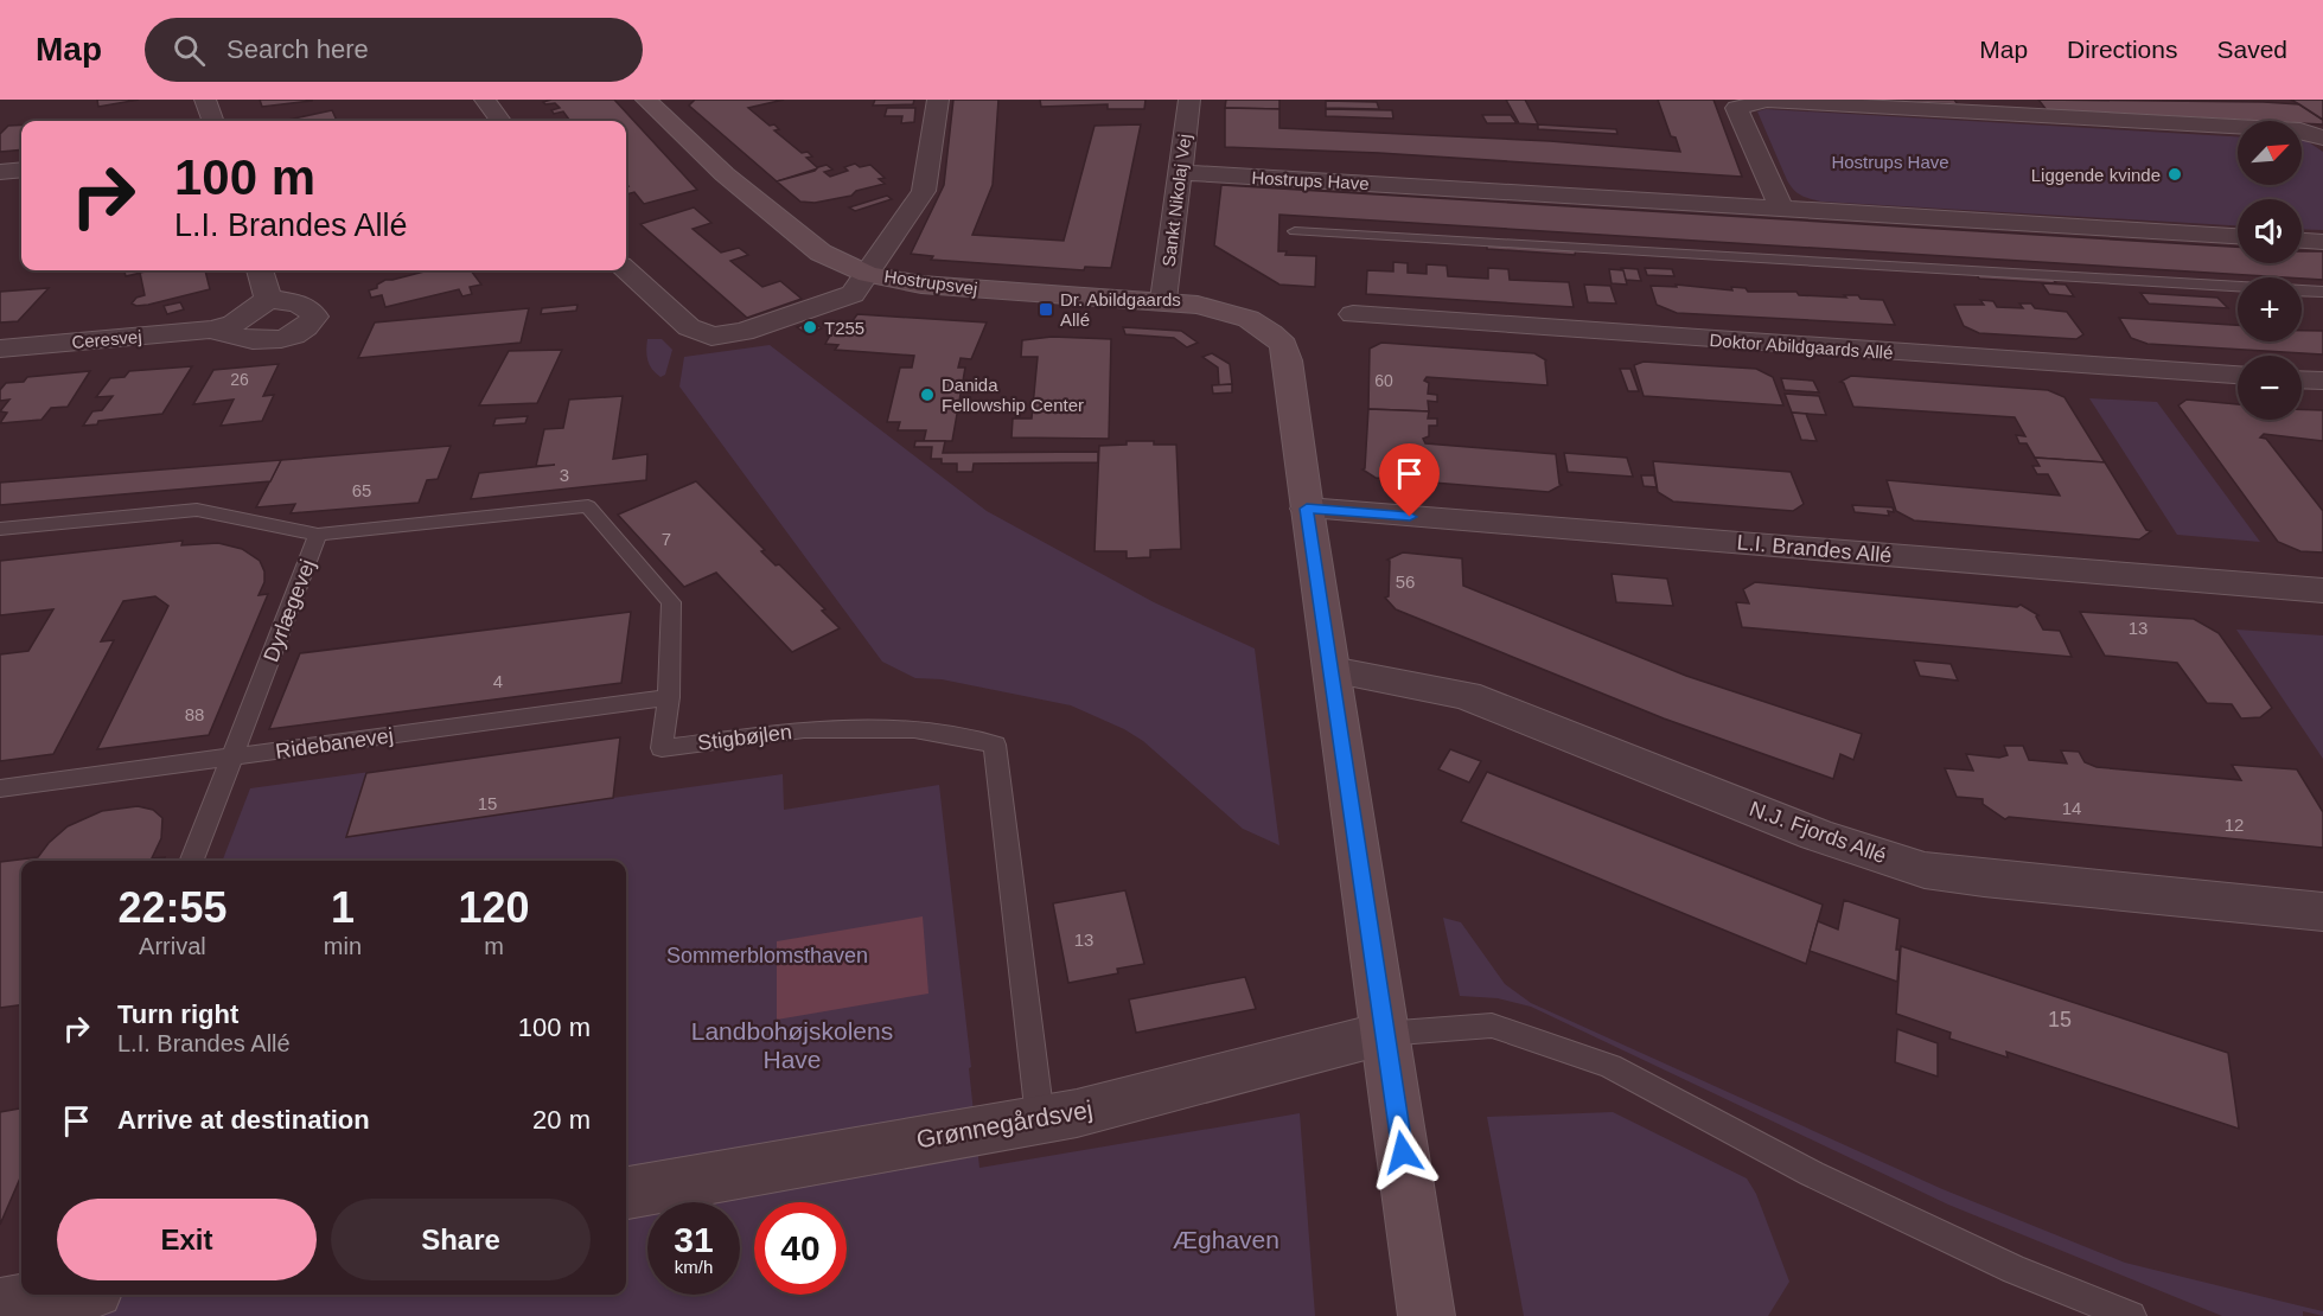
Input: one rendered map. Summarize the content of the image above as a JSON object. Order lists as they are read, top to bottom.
{
  "streets": {
    "street": [
      "Hostrups Have",
      "Sankt Nikolaj Vej",
      "Hostrupsvej",
      "Ceresvej",
      "Doktor Abildgaards Allé",
      "L.I. Brandes Allé",
      "N.J. Fjords Allé",
      "Grønnegårdsvej"
    ],
    "lane": ["Dyrlægevej", "Stigbøjlen", "Ridebanevej"]
  },
  "crossings": [
    ["Hostrups Have", "Sankt Nikolaj Vej"],
    ["Sankt Nikolaj Vej", "Hostrupsvej"],
    ["Hostrupsvej", "L.I. Brandes Allé"],
    ["Dyrlægevej", "Stigbøjlen"],
    ["Dyrlægevej", "Ridebanevej"],
    ["Stigbøjlen", "Ridebanevej"],
    ["Stigbøjlen", "Grønnegårdsvej"]
  ],
  "parks": [
    "Hostrups Have",
    "Sommerblomsthaven",
    "Landbohøjskolens Have",
    "Æghaven"
  ],
  "places": {
    "other": ["Liggende kvinde", "T255", "Danida Fellowship Center"],
    "transit": ["Dr. Abildgaards Allé"]
  },
  "house_numbers": [
    "26",
    "60",
    "3",
    "65",
    "7",
    "56",
    "13",
    "4",
    "88",
    "15",
    "14",
    "12",
    "13",
    "15"
  ],
  "north": "top right",
  "page": {
    "header": "Map",
    "search": "Search here",
    "nav": ["Map", "Directions", "Saved"],
    "map_buttons": ["+", "−"],
    "turn": ["100 m", "L.I. Brandes Allé"],
    "eta": [
      "22:55",
      "Arrival",
      "1",
      "min",
      "120",
      "m"
    ],
    "list": [
      {
        "name": "Turn right",
        "note": "L.I. Brandes Allé",
        "value": "100 m"
      },
      {
        "name": "Arrive at destination",
        "value": "20 m"
      }
    ],
    "buttons": ["Exit", "Share"],
    "speed": "31 km/h",
    "limit": "40"
  }
}
